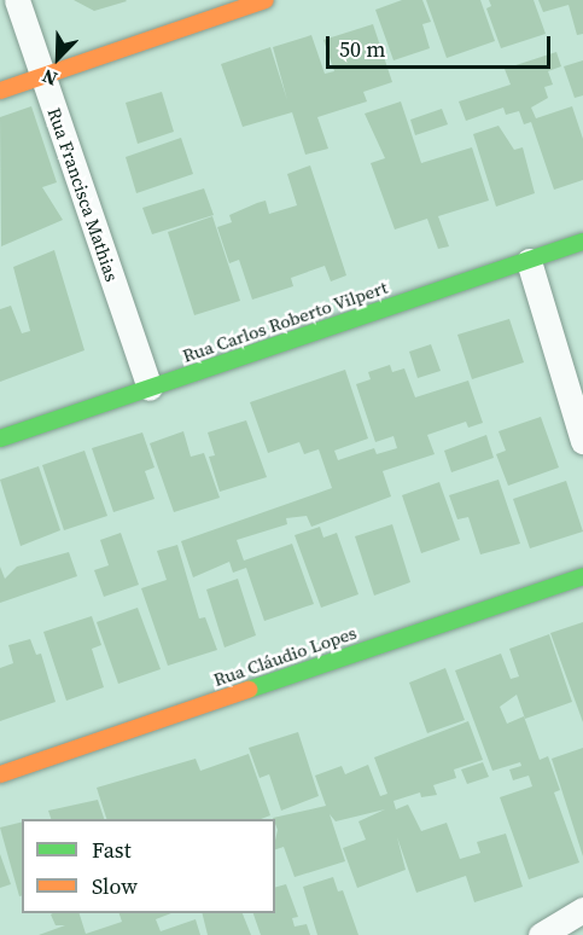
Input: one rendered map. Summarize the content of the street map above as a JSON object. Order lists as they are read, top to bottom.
{
  "streets": {
    "street": ["Rua Francisca Mathias", "Rua Carlos Roberto Vilpert", "Rua Cláudio Lopes"]
  },
  "crossings": [
    ["Rua Francisca Mathias", "Rua Carlos Roberto Vilpert"]
  ],
  "legend": ["Fast", "Slow"],
  "scale_bar": "50 m",
  "north": "bottom left"
}
